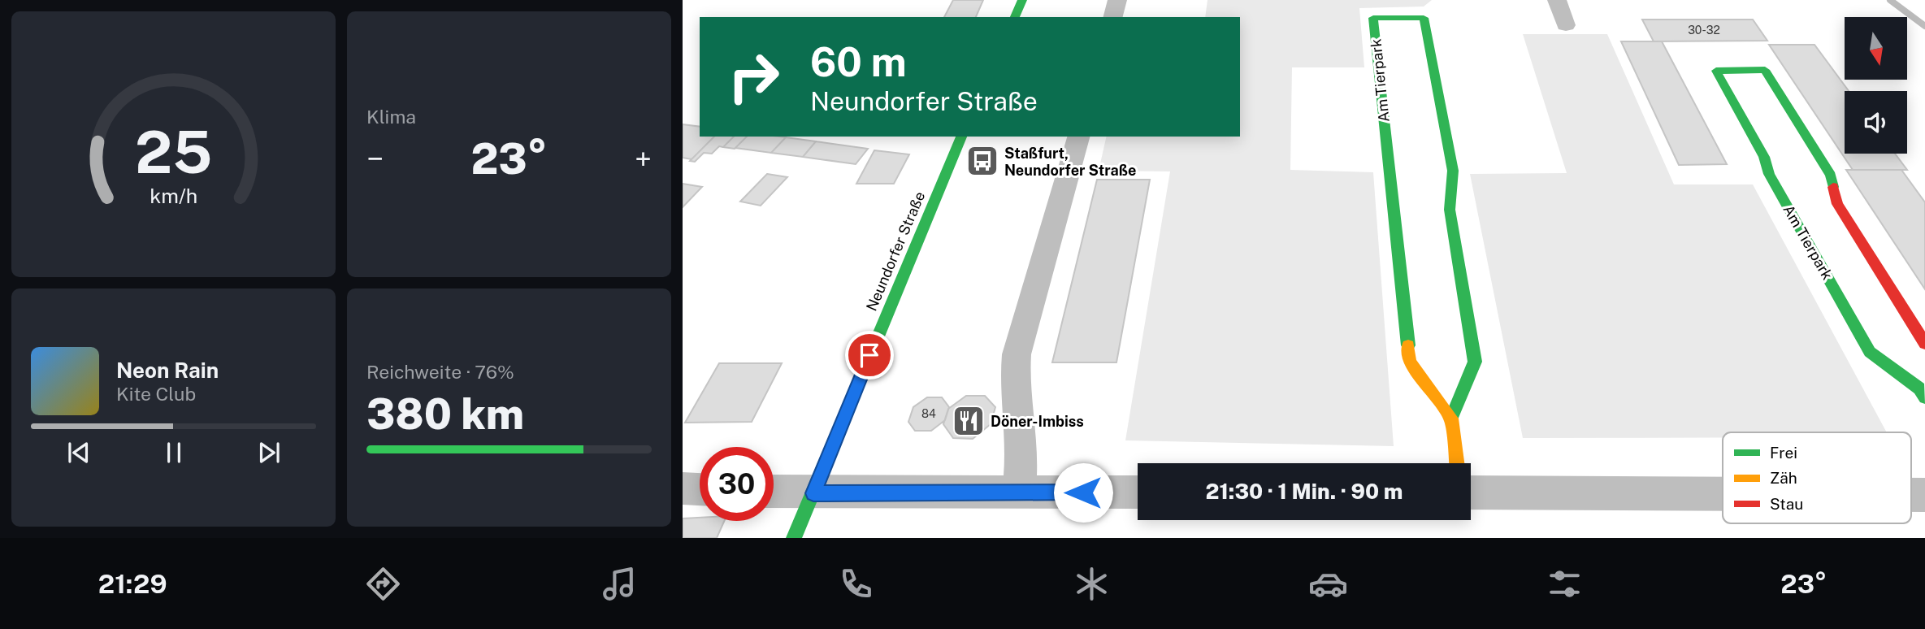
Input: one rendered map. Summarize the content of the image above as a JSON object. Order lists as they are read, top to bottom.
{
  "streets": {
    "street": ["Am Tierpark", "Neundorfer Straße"]
  },
  "places": {
    "bus stop": ["Staßfurt, Neundorfer Straße"],
    "restaurant": ["Döner-Imbiss"]
  },
  "house_numbers": ["30-32", "84"],
  "legend": ["Frei", "Zäh", "Stau"],
  "north": "bottom",
  "page": {
    "tile": [
      "Klima",
      ["Reichweite · 76%", "380 km"]
    ],
    "turn": ["60 m", "Neundorfer Straße"],
    "heat": ["−", "23°", "+"],
    "song": ["Neon Rain", "Kite Club"],
    "limit": "30",
    "trip": "21:30 · 1 Min. · 90 m",
    "tabs": ["21:29", "23°"],
    "gauge": ["25", "km/h"]
  }
}
